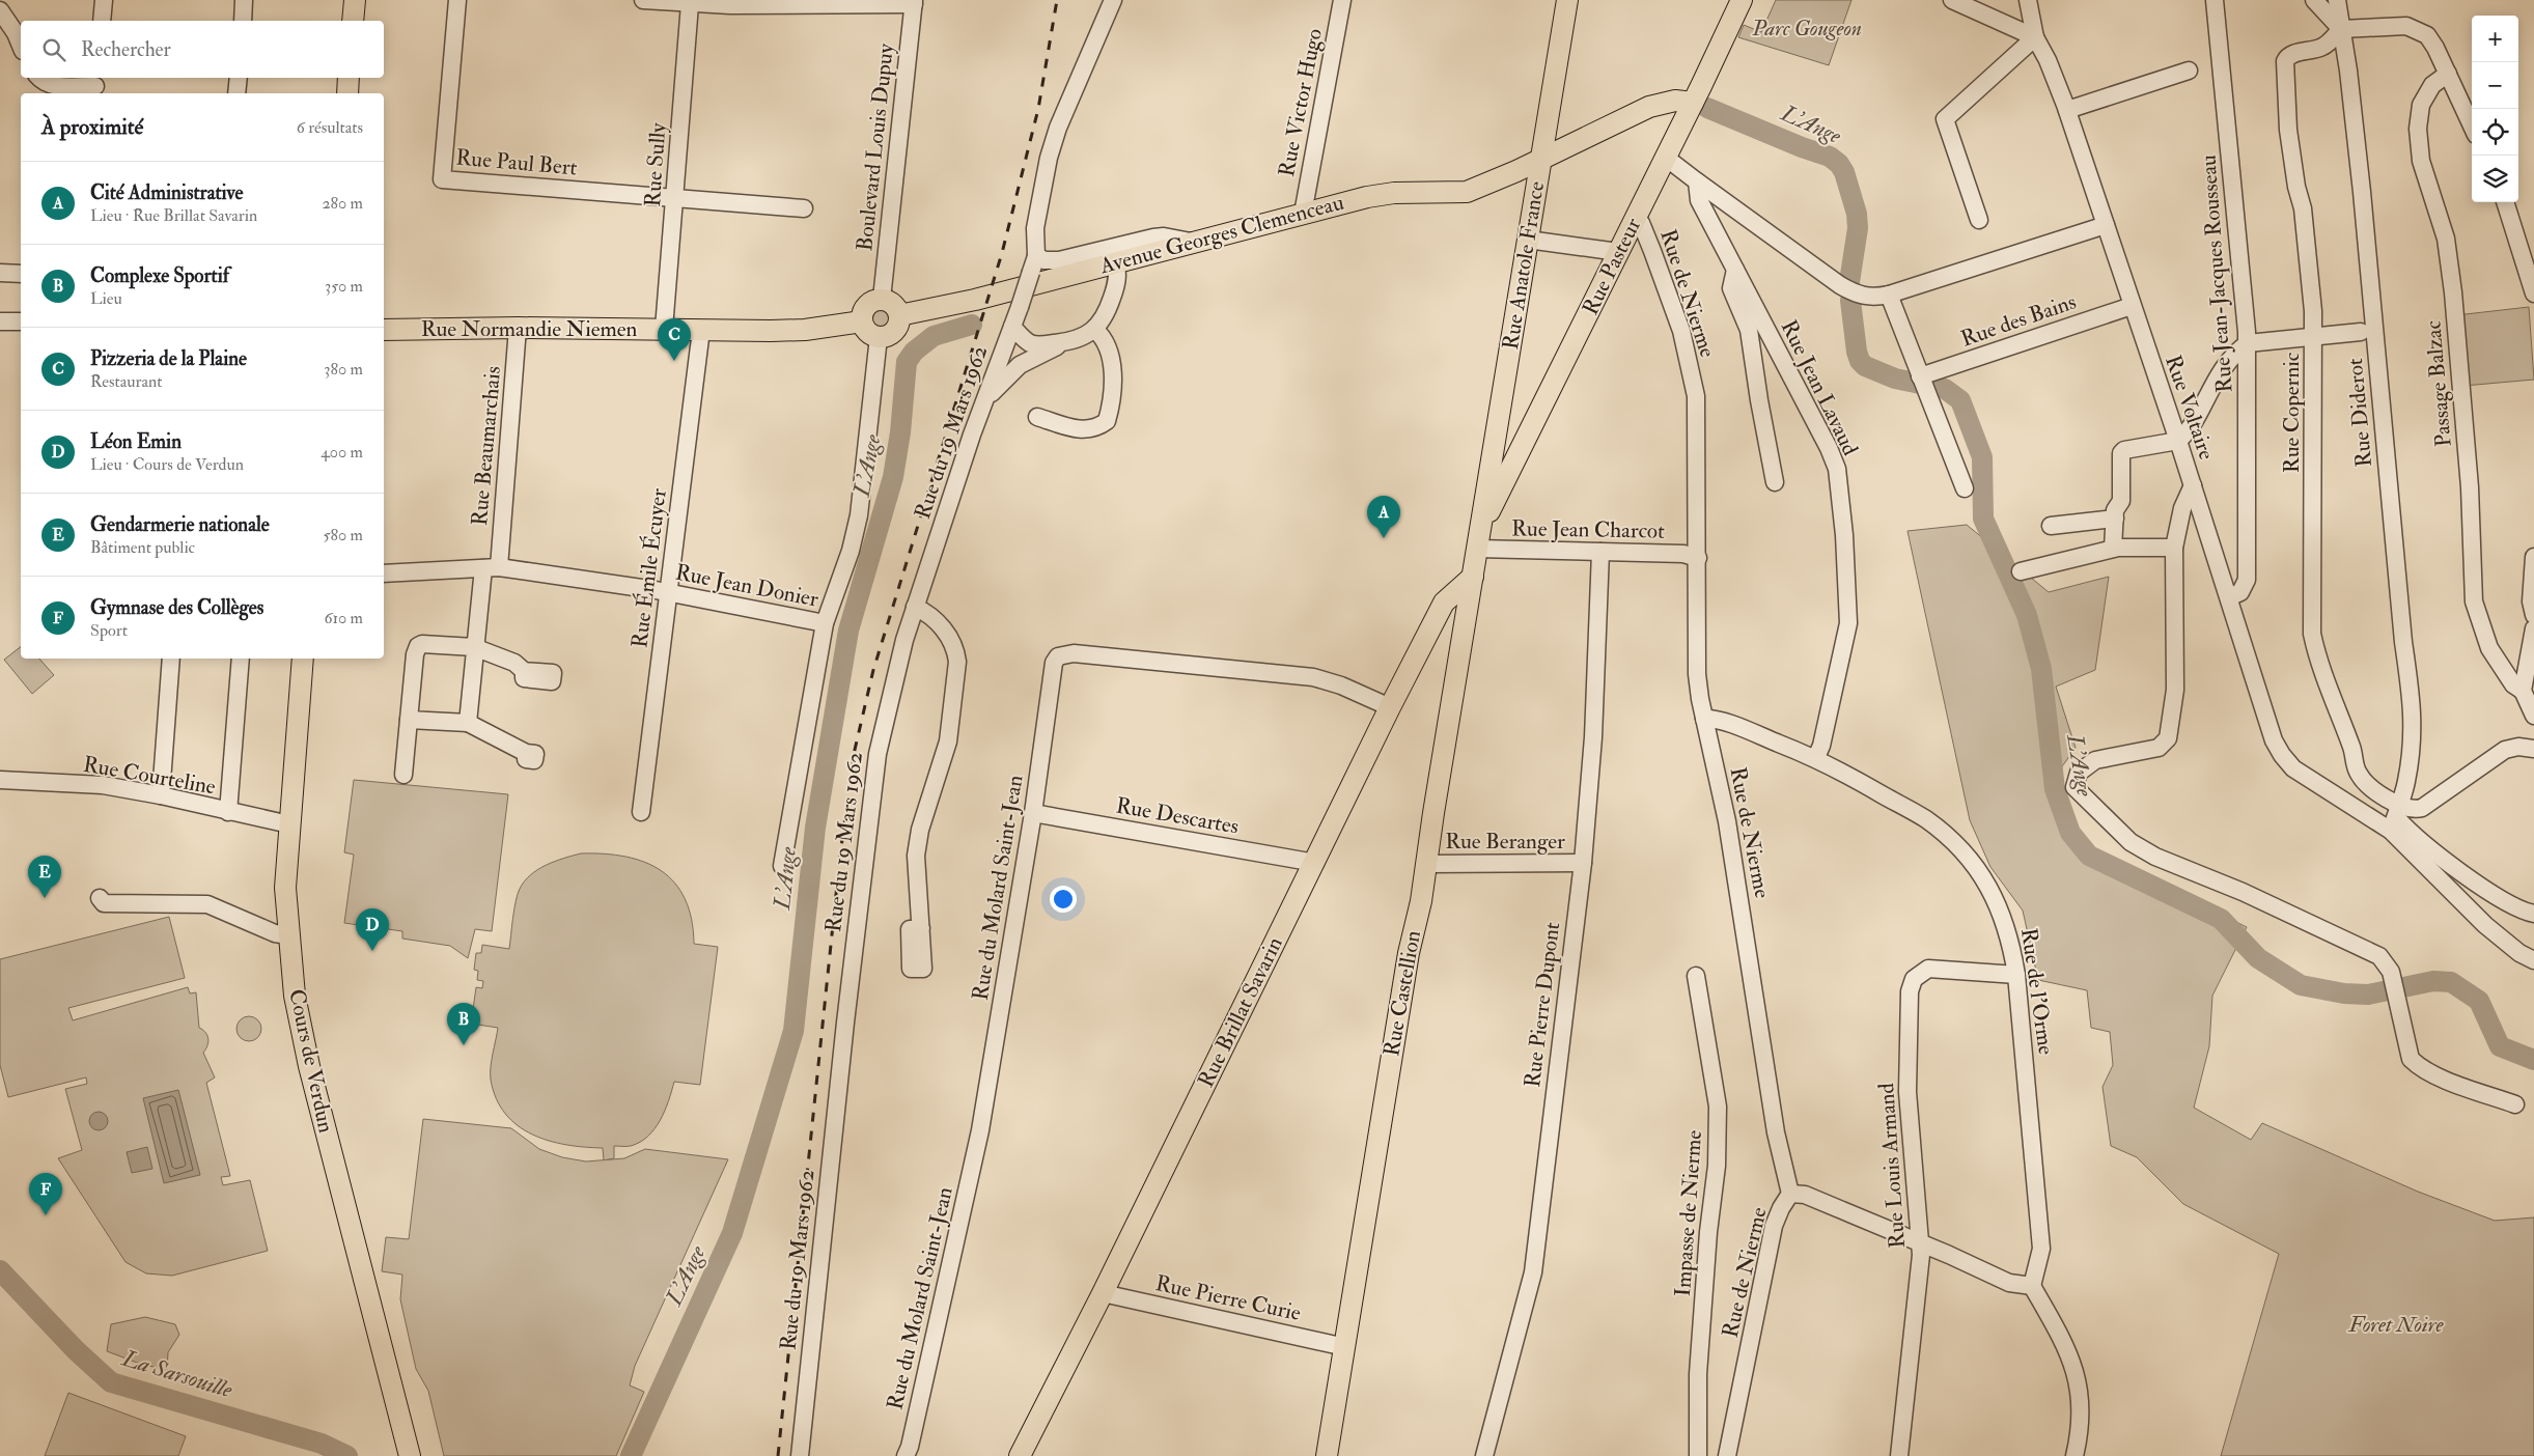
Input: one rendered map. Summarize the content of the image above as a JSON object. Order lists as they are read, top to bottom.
{
  "streets": {
    "main road": [
      "Avenue Georges Clemenceau",
      "Rue Anatole France",
      "Rue Pasteur",
      "Rue Normandie Niemen",
      "Rue Castellion",
      "Rue Brillat Savarin",
      "Cours de Verdun"
    ],
    "street": [
      "Rue Victor Hugo",
      "Boulevard Louis Dupuy",
      "Rue Paul Bert",
      "Rue Sully",
      "Rue Jean-Jacques Rousseau",
      "Rue de Nierme",
      "Rue des Bains",
      "Passage Balzac",
      "Rue Jean Lavaud",
      "Rue Voltaire",
      "Rue Copernic",
      "Rue Diderot",
      "Rue du 19 Mars 1962",
      "Rue Beaumarchais",
      "Rue Jean Charcot",
      "Rue Émile Écuyer",
      "Rue Jean Donier",
      "Rue Courteline",
      "Rue Descartes",
      "Rue Beranger",
      "Rue du Molard Saint-Jean",
      "Rue de l'Orme",
      "Rue Pierre Dupont",
      "Rue Louis Armand",
      "Impasse de Nierme",
      "Rue Pierre Curie"
    ]
  },
  "crossings": [
    ["Rue Victor Hugo", "Avenue Georges Clemenceau"],
    ["Boulevard Louis Dupuy", "Avenue Georges Clemenceau"],
    ["Boulevard Louis Dupuy", "Rue Normandie Niemen"],
    ["Rue Paul Bert", "Rue Sully"],
    ["Rue Sully", "Rue Normandie Niemen"],
    ["Avenue Georges Clemenceau", "Rue Anatole France"],
    ["Avenue Georges Clemenceau", "Rue Pasteur"],
    ["Avenue Georges Clemenceau", "Rue Normandie Niemen"],
    ["Rue Anatole France", "Rue Pasteur"],
    ["Rue Anatole France", "Rue Jean Charcot"],
    ["Rue Anatole France", "Rue Castellion"],
    ["Rue Pasteur", "Rue de Nierme"],
    ["Rue Pasteur", "Rue Jean Charcot"],
    ["Rue Pasteur", "Rue Castellion"],
    ["Rue Jean-Jacques Rousseau", "Rue Voltaire"],
    ["Rue de Nierme", "Rue Jean Charcot"],
    ["Rue de Nierme", "Rue de l'Orme"],
    ["Rue des Bains", "Rue Voltaire"],
    ["Rue Normandie Niemen", "Rue Beaumarchais"],
    ["Rue Normandie Niemen", "Rue Émile Écuyer"],
    ["Rue Jean Lavaud", "Rue de l'Orme"],
    ["Rue Voltaire", "Rue Copernic"],
    ["Rue Voltaire", "Rue Diderot"],
    ["Rue Copernic", "Rue Diderot"],
    ["Rue Beaumarchais", "Rue Jean Donier"],
    ["Rue Jean Charcot", "Rue Castellion"],
    ["Rue Jean Charcot", "Rue Pierre Dupont"],
    ["Rue Émile Écuyer", "Rue Jean Donier"],
    ["Rue Courteline", "Cours de Verdun"],
    ["Rue Descartes", "Rue du Molard Saint-Jean"],
    ["Rue Descartes", "Rue Brillat Savarin"],
    ["Rue Beranger", "Rue Castellion"],
    ["Rue Beranger", "Rue Pierre Dupont"],
    ["Rue du Molard Saint-Jean", "Rue Brillat Savarin"],
    ["Rue de l'Orme", "Rue Louis Armand"],
    ["Rue Castellion", "Rue Brillat Savarin"],
    ["Rue Castellion", "Rue Pierre Curie"],
    ["Rue Brillat Savarin", "Rue Pierre Curie"]
  ],
  "water": ["L'Ange", "La Sarsouille"],
  "parks": ["Parc Gougeon", "Foret Noire"],
  "page": {
    "map_buttons": ["+", "−"],
    "search": "Rechercher",
    "heading": ["À proximité", "6 résultats"],
    "list": [
      {
        "mark": "A",
        "name": "Cité Administrative",
        "note": "Lieu · Rue Brillat Savarin",
        "value": "280 m"
      },
      {
        "mark": "B",
        "name": "Complexe Sportif",
        "note": "Lieu",
        "value": "350 m"
      },
      {
        "mark": "C",
        "name": "Pizzeria de la Plaine",
        "note": "Restaurant",
        "value": "380 m"
      },
      {
        "mark": "D",
        "name": "Léon Emin",
        "note": "Lieu · Cours de Verdun",
        "value": "400 m"
      },
      {
        "mark": "E",
        "name": "Gendarmerie nationale",
        "note": "Bâtiment public",
        "value": "580 m"
      },
      {
        "mark": "F",
        "name": "Gymnase des Collèges",
        "note": "Sport",
        "value": "610 m"
      }
    ],
    "pins": [
      "C",
      "A",
      "E",
      "D",
      "B",
      "F"
    ]
  }
}
